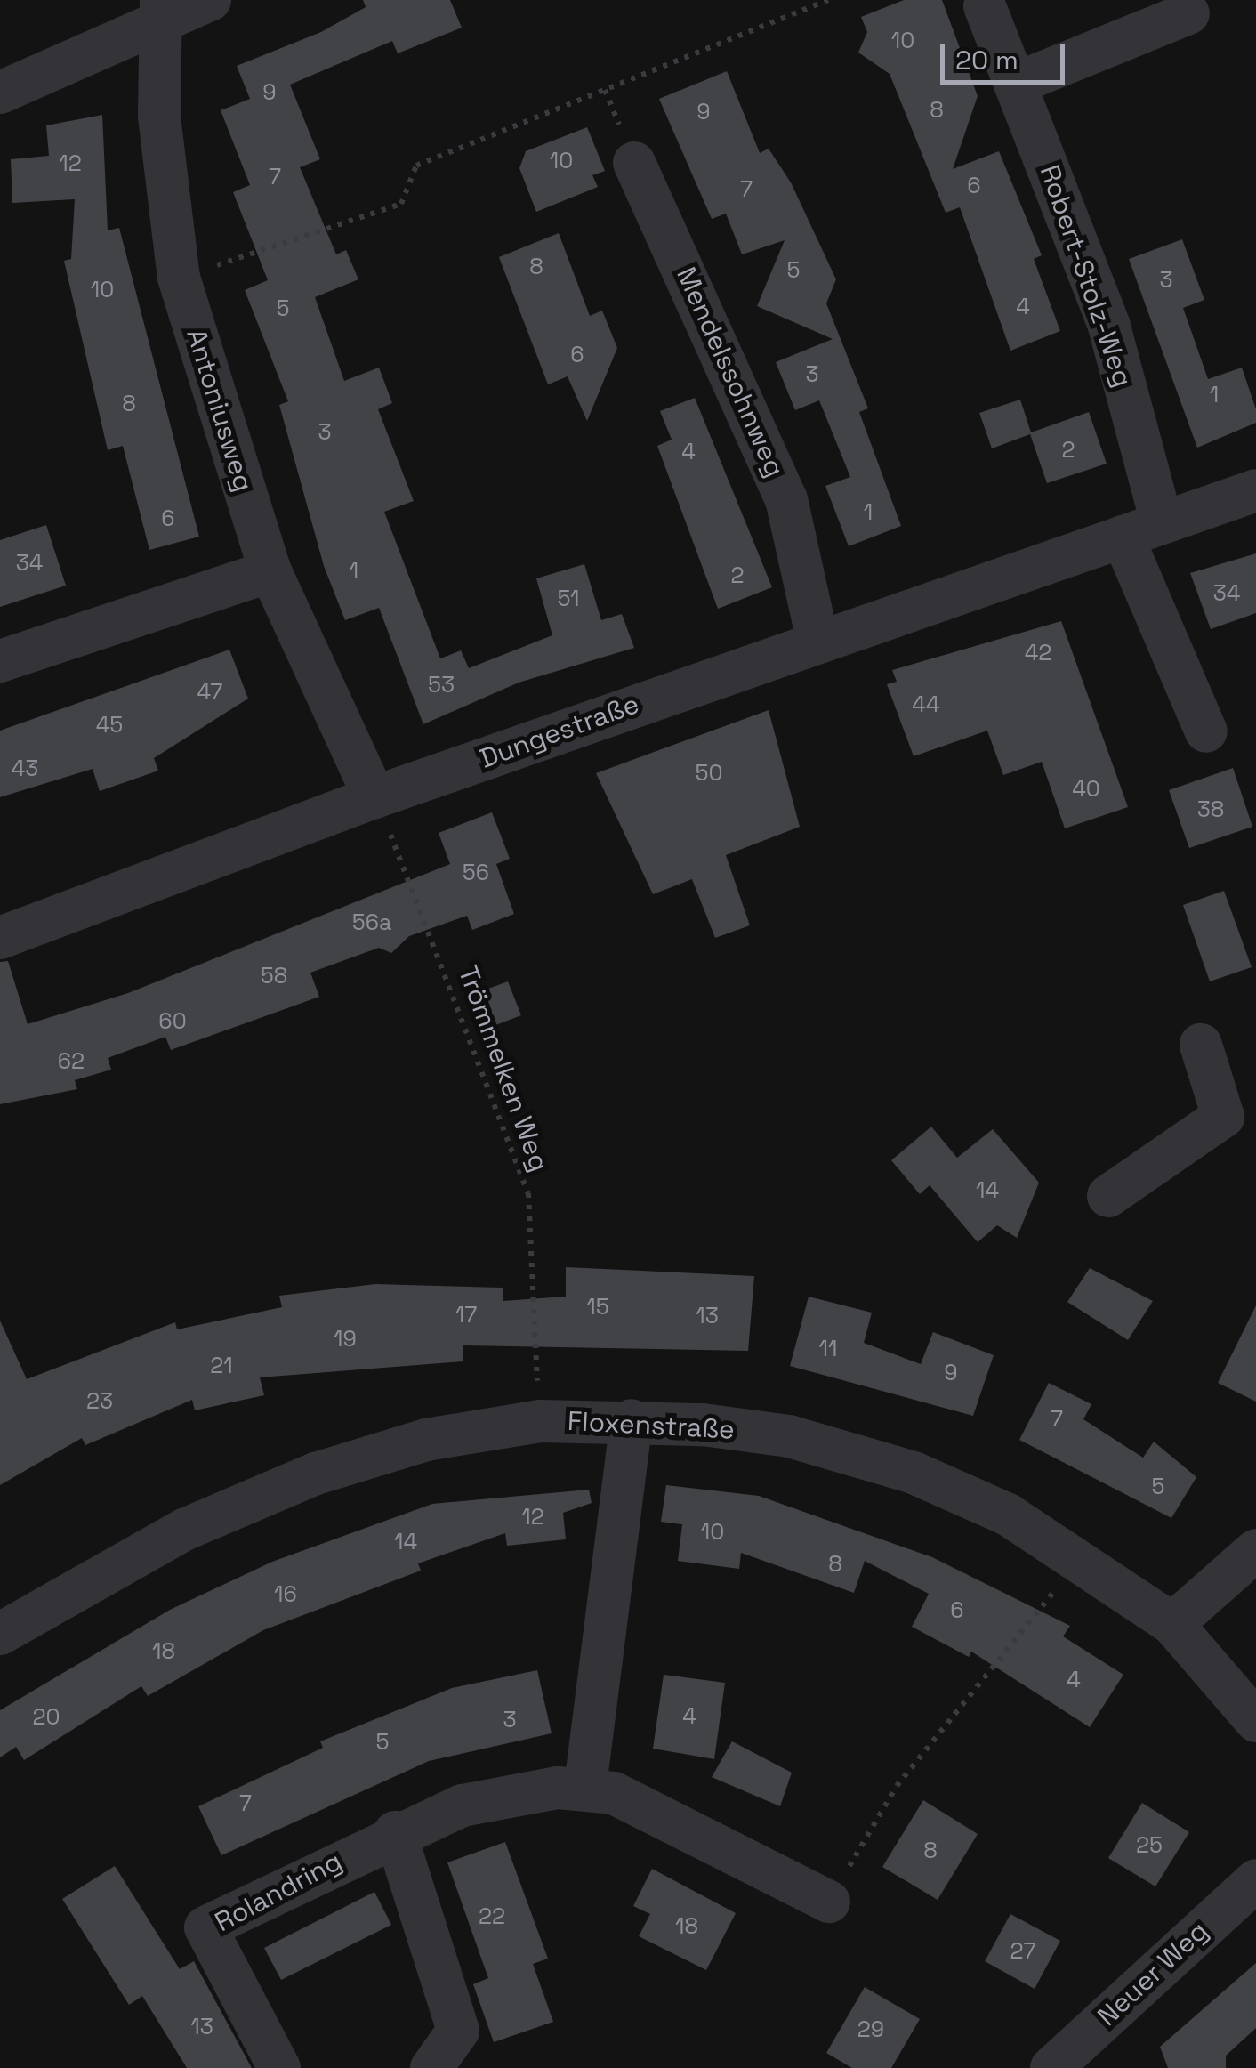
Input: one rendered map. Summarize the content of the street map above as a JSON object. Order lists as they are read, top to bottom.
{
  "streets": {
    "street": [
      "Robert-Stolz-Weg",
      "Mendelssohnweg",
      "Antoniusweg",
      "Dungestraße",
      "Floxenstraße",
      "Rolandring",
      "Neuer Weg"
    ],
    "path": ["Trömmelken Weg"]
  },
  "crossings": [
    ["Robert-Stolz-Weg", "Dungestraße"],
    ["Mendelssohnweg", "Dungestraße"],
    ["Antoniusweg", "Dungestraße"],
    ["Antoniusweg", "Trömmelken Weg"],
    ["Dungestraße", "Trömmelken Weg"],
    ["Trömmelken Weg", "Floxenstraße"]
  ],
  "house_numbers": [
    "10",
    "9",
    "8",
    "9",
    "10",
    "12",
    "7",
    "6",
    "7",
    "8",
    "5",
    "3",
    "10",
    "4",
    "5",
    "6",
    "3",
    "1",
    "8",
    "3",
    "2",
    "4",
    "1",
    "6",
    "34",
    "1",
    "2",
    "34",
    "51",
    "42",
    "53",
    "47",
    "44",
    "45",
    "43",
    "50",
    "40",
    "38",
    "56",
    "56a",
    "58",
    "60",
    "62",
    "14",
    "15",
    "17",
    "13",
    "19",
    "11",
    "21",
    "9",
    "23",
    "7",
    "5",
    "12",
    "10",
    "14",
    "8",
    "16",
    "6",
    "18",
    "4",
    "4",
    "20",
    "3",
    "5",
    "7",
    "25",
    "8",
    "22",
    "18",
    "27",
    "13",
    "29"
  ],
  "scale_bar": "20 m"
}
